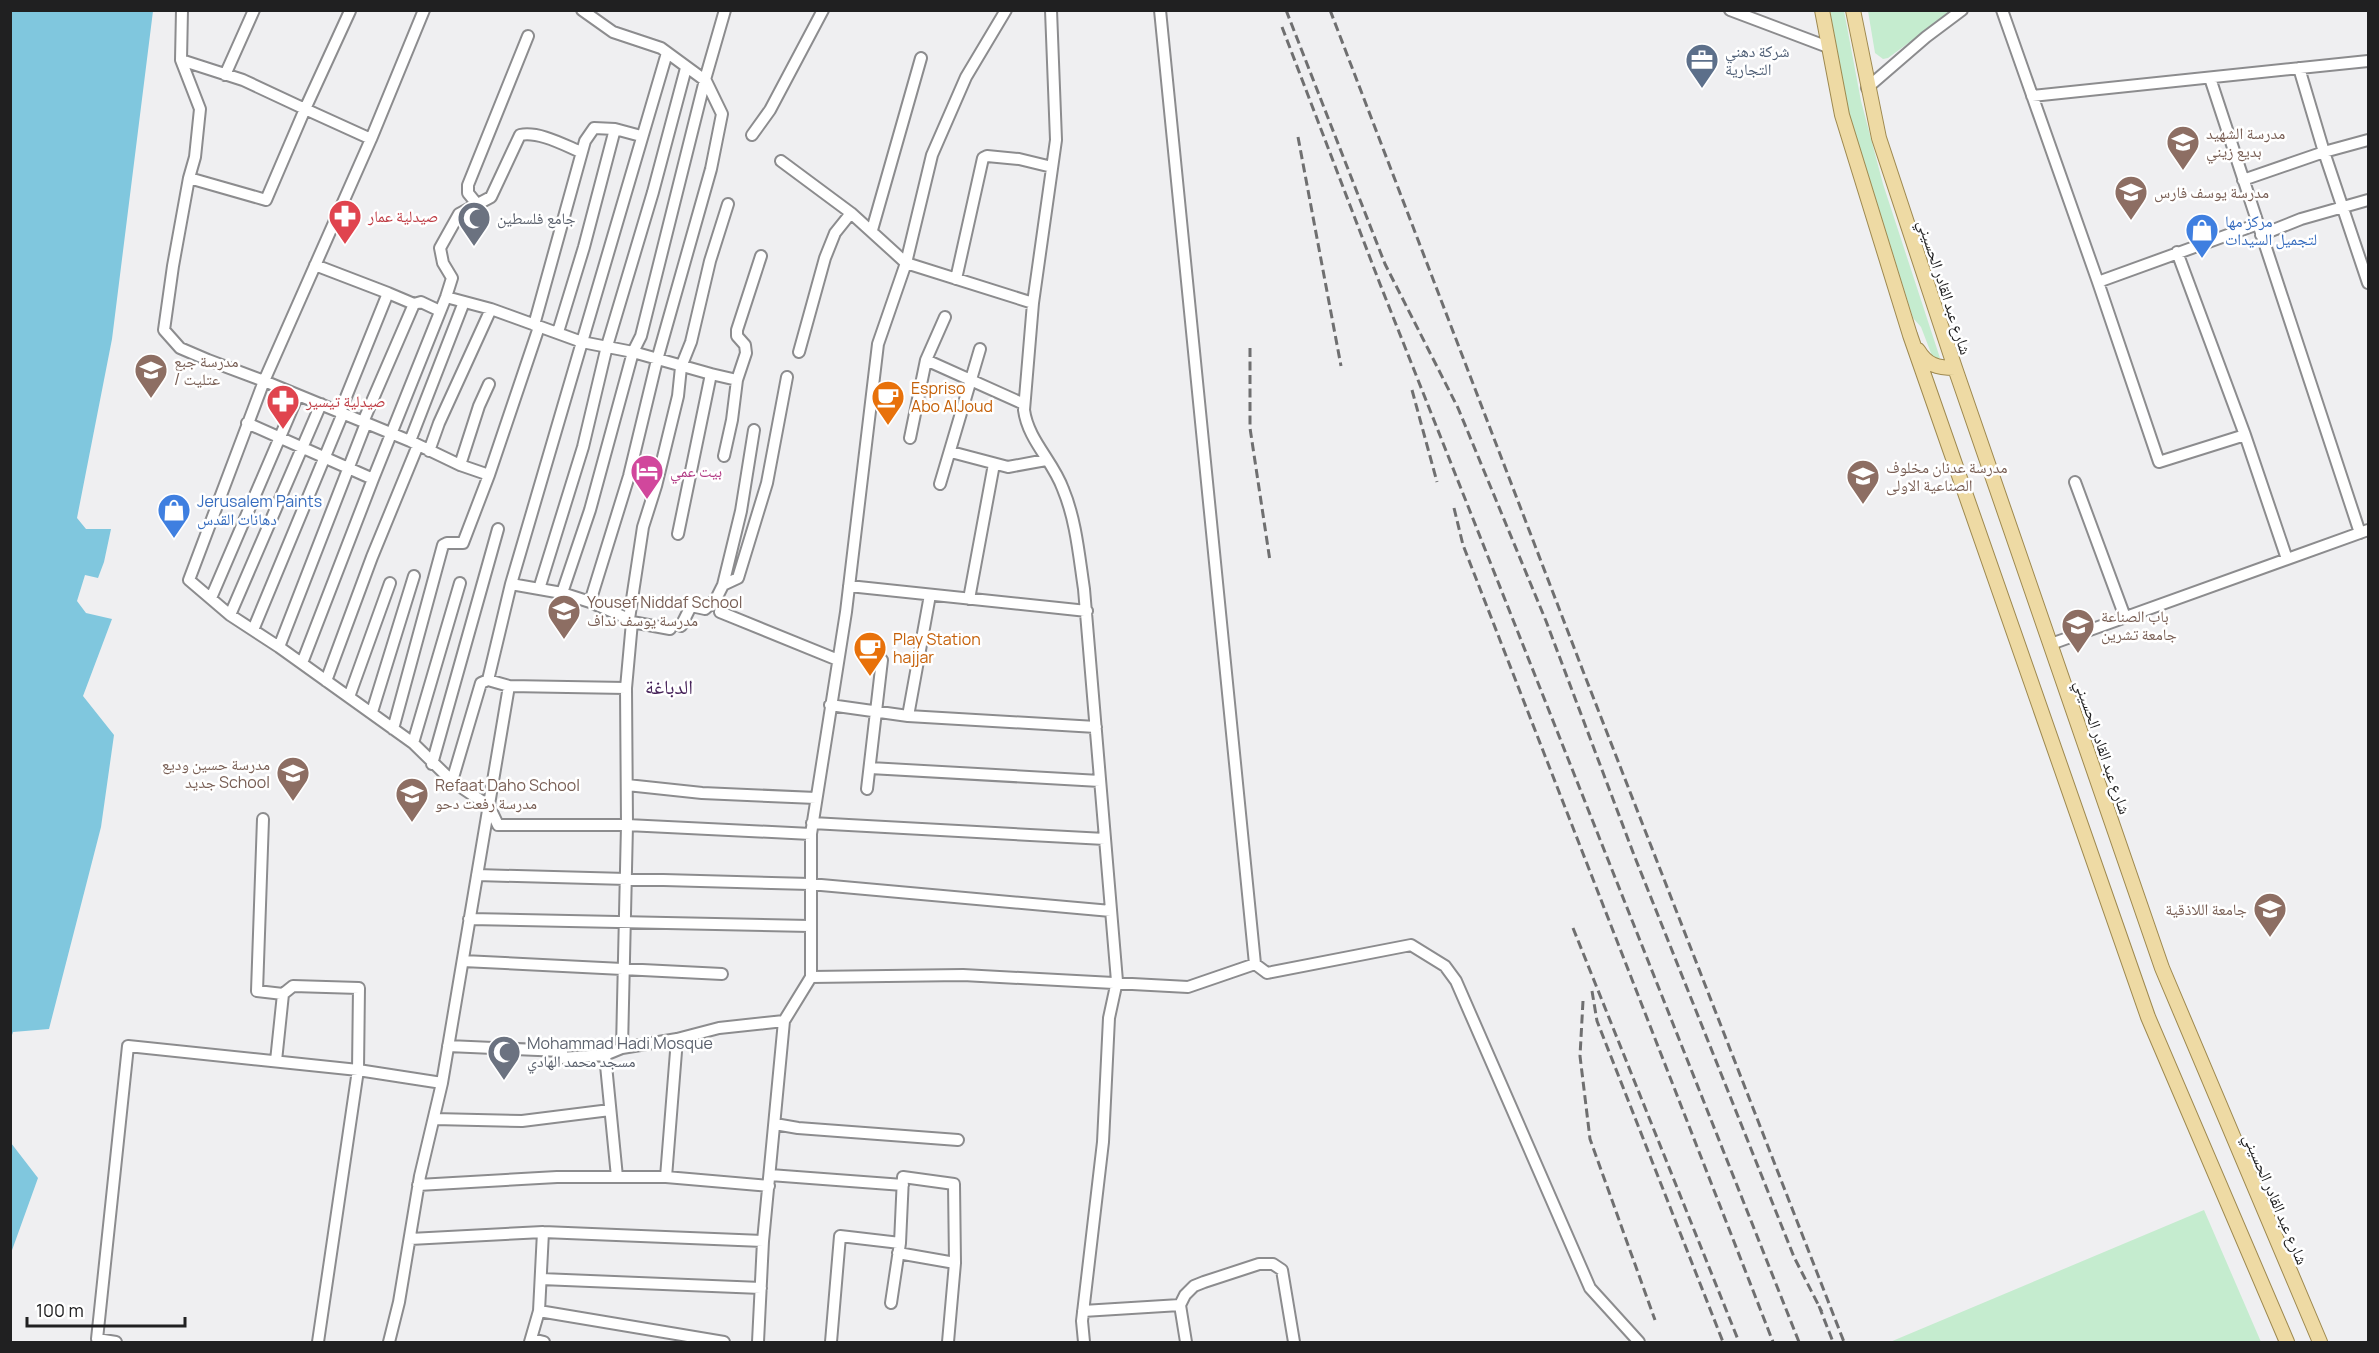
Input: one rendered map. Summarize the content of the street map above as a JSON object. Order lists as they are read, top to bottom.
{
  "streets": {
    "main road": ["شارع عبد القادر الحسيني"]
  },
  "districts": ["الدباغة"],
  "places": {
    "office": ["شركة دهني التجارية"],
    "school or university": [
      "مدرسة الشهيد بديع زيني",
      "مدرسة يوسف فارس",
      "مدرسة جبع / عتليت",
      "مدرسة عدنان مخلوف الصناعية الاولى",
      "Yousef Niddaf School مدرسة يوسف نداف",
      "باب الصناعة جامعة تشرين",
      "مدرسة حسين وديع جديد School",
      "Refaat Daho School مدرسة رفعت دحو",
      "جامعة اللاذقية"
    ],
    "pharmacy": ["صيدلية عمار", "صيدلية تيسير"],
    "mosque": ["جامع فلسطين", "Mohammad Hadi Mosque مسجد محمد الهادي"],
    "shop": ["مركز مها لتجميل السيدات", "Jerusalem Paints دهانات القدس"],
    "cafe": ["Espriso Abo AlJoud", "Play Station hajjar"],
    "hotel": ["بيت عمي"]
  },
  "scale_bar": "100 m"
}
